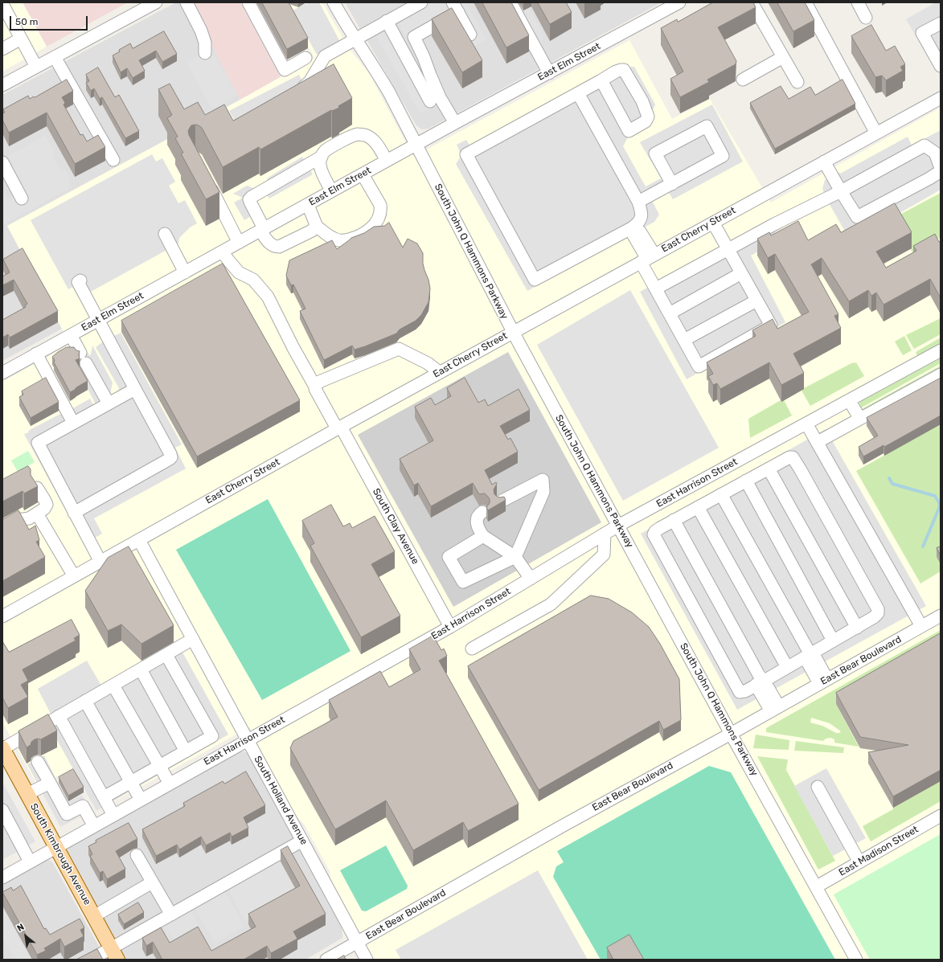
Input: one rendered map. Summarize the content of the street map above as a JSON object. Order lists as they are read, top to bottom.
{
  "streets": {
    "main road": ["South Kimbrough Avenue"],
    "street": [
      "East Elm Street",
      "East Cherry Street",
      "South John Q Hammons Parkway",
      "East Harrison Street",
      "South Clay Avenue",
      "East Bear Boulevard",
      "South Holland Avenue",
      "East Madison Street"
    ]
  },
  "crossings": [
    ["East Elm Street", "South John Q Hammons Parkway"],
    ["East Elm Street", "South Clay Avenue"],
    ["East Cherry Street", "South John Q Hammons Parkway"],
    ["East Cherry Street", "South Clay Avenue"],
    ["East Cherry Street", "South Holland Avenue"],
    ["South John Q Hammons Parkway", "East Harrison Street"],
    ["South John Q Hammons Parkway", "East Bear Boulevard"],
    ["South John Q Hammons Parkway", "East Madison Street"],
    ["East Harrison Street", "South Clay Avenue"],
    ["East Harrison Street", "South Holland Avenue"],
    ["East Harrison Street", "South Kimbrough Avenue"],
    ["East Bear Boulevard", "South Holland Avenue"]
  ],
  "scale_bar": "50 m",
  "north": "top left"
}
